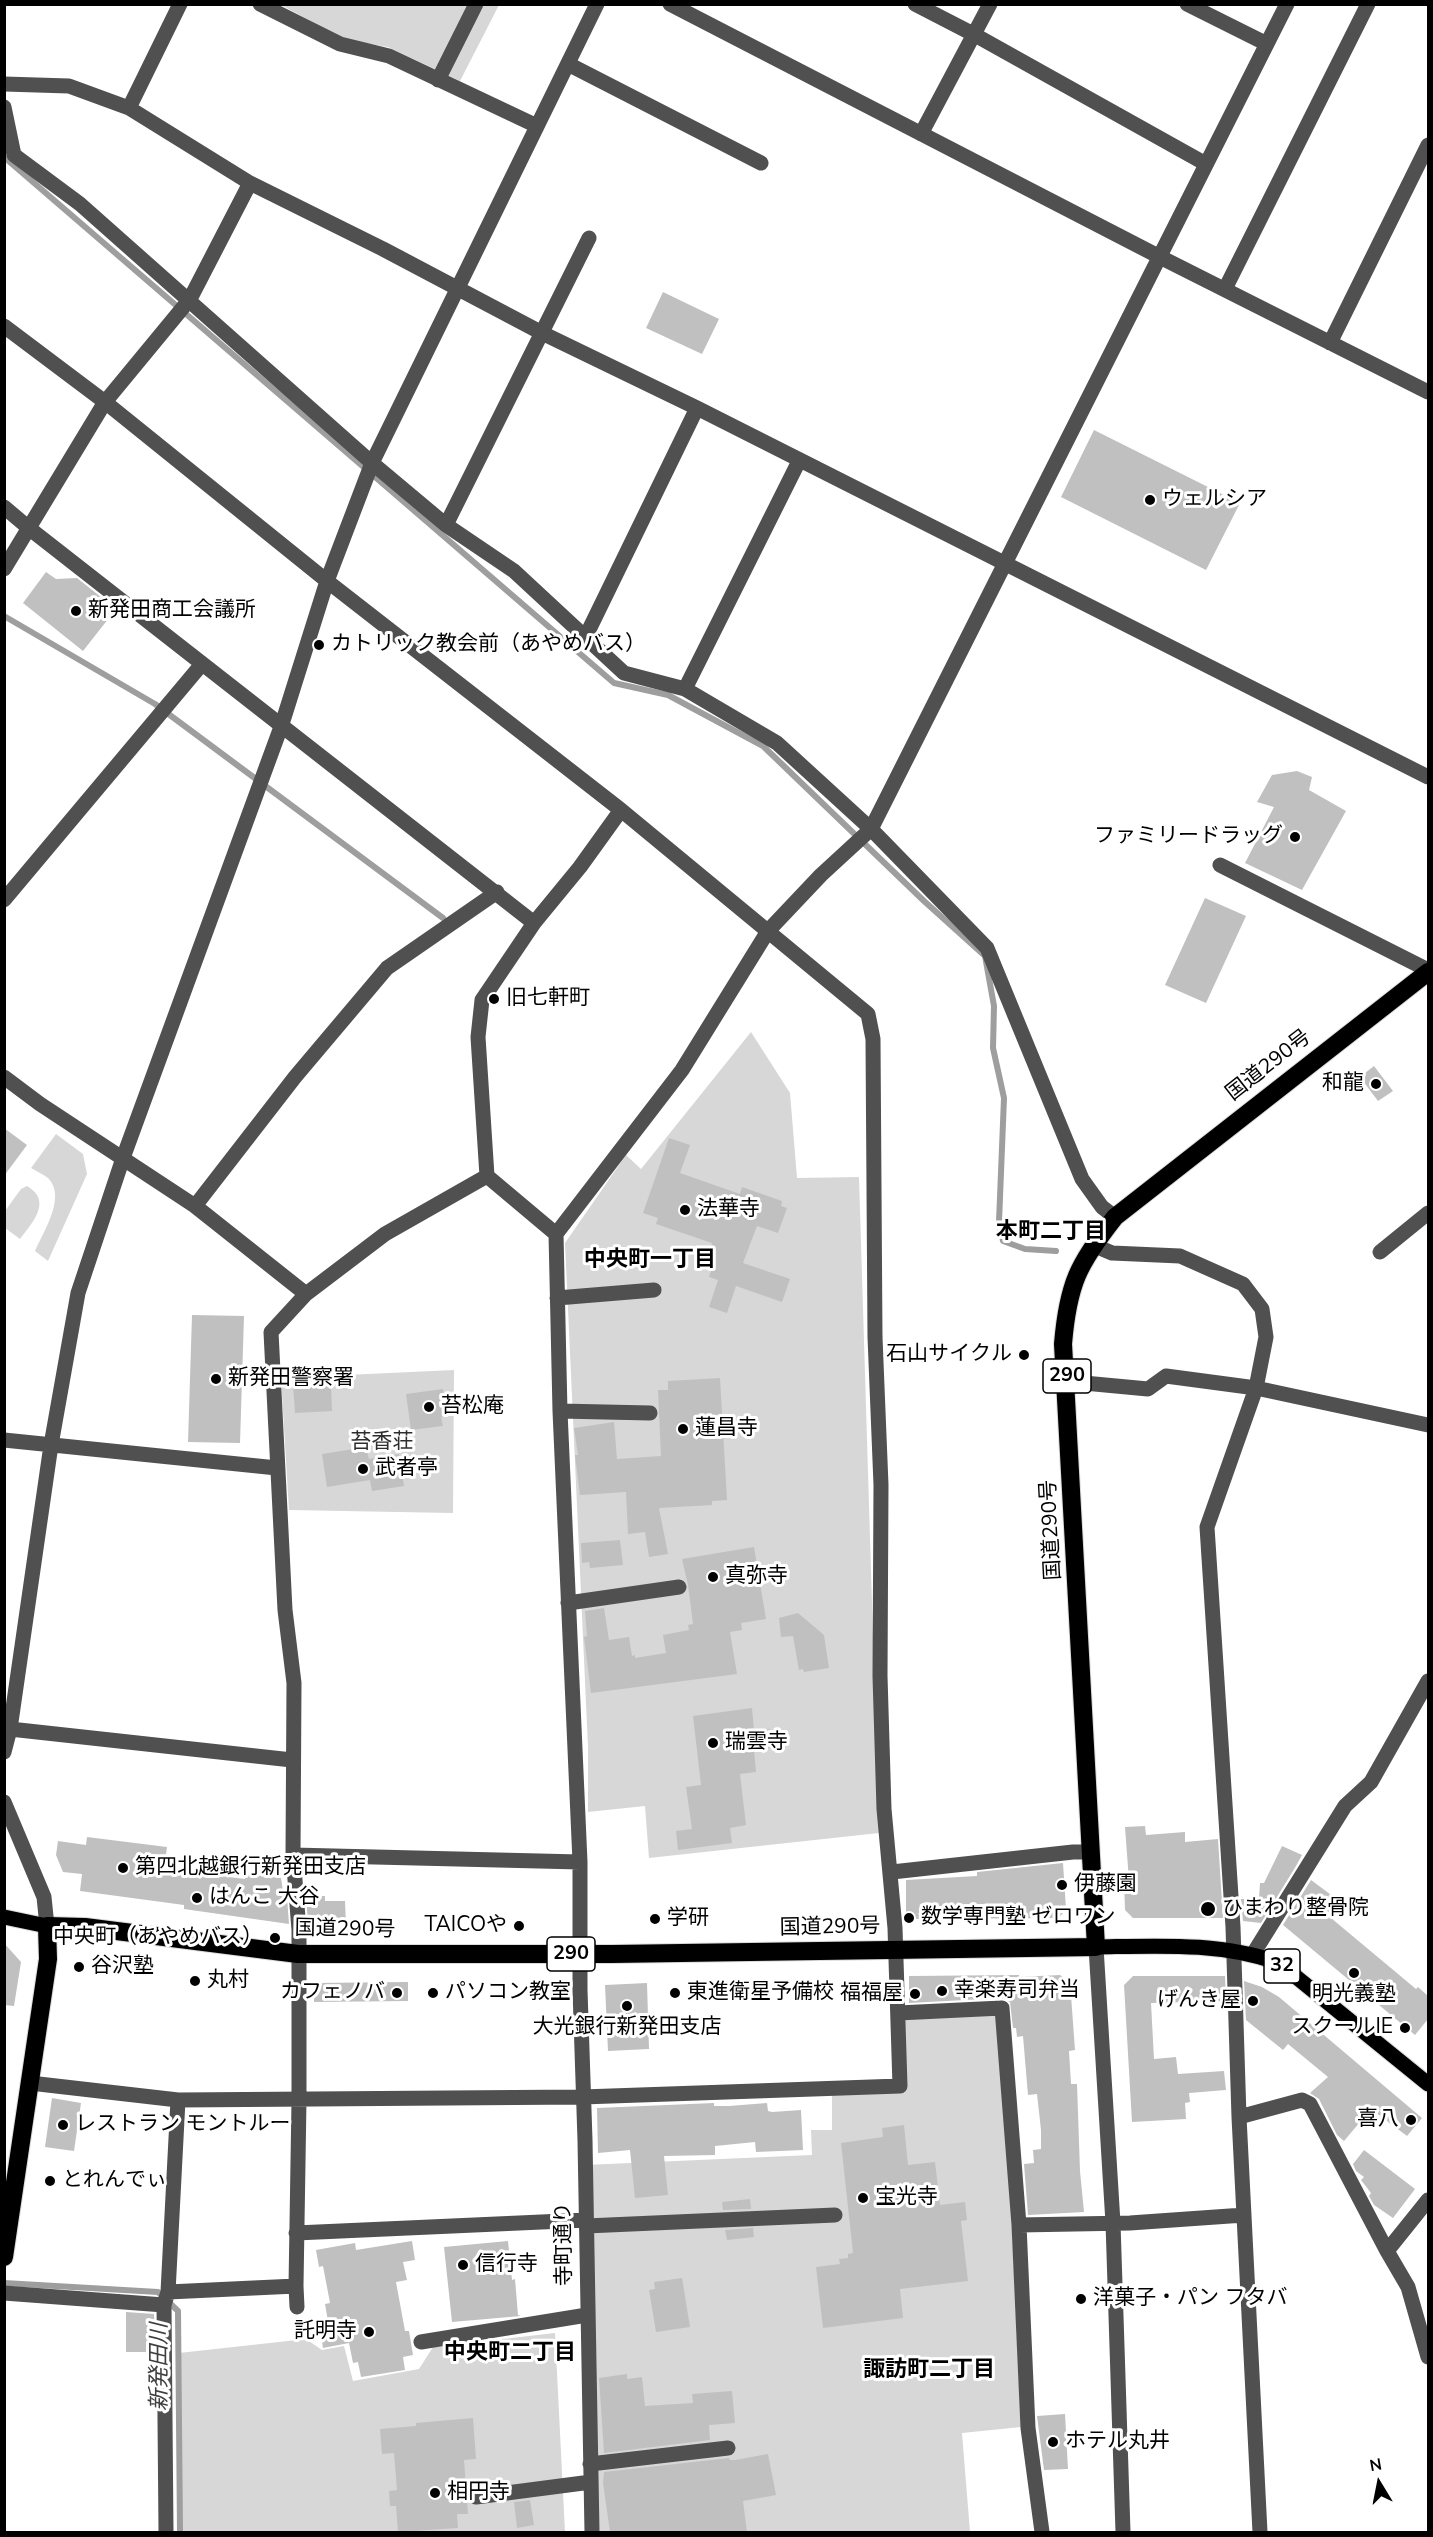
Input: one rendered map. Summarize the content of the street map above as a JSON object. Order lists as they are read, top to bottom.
{
  "streets": {
    "highway": ["国道290号", "290"],
    "main road": ["32"],
    "street": ["寺町通り"]
  },
  "crossings": [
    ["国道290号", "32"],
    ["国道290号", "寺町通り"]
  ],
  "districts": [
    "本町二丁目",
    "中央町一丁目",
    "中央町二丁目",
    "諏訪町二丁目"
  ],
  "water": ["新発田川"],
  "parks": ["苔香荘"],
  "places": [
    "ウェルシア",
    "新発田商工会議所",
    "カトリック教会前（あやめバス）",
    "ファミリードラッグ",
    "旧七軒町",
    "和龍",
    "法華寺",
    "石山サイクル",
    "新発田警察署",
    "苔松庵",
    "蓮昌寺",
    "武者亭",
    "真弥寺",
    "瑞雲寺",
    "第四北越銀行新発田支店",
    "伊藤園",
    "はんこ 大谷",
    "ひまわり整骨院",
    "数学専門塾 ゼロワン",
    "学研",
    "TAICOや",
    "中央町（あやめバス）",
    "谷沢塾",
    "明光義塾",
    "丸村",
    "幸楽寿司弁当",
    "カフェノバ",
    "パソコン教室",
    "東進衛星予備校",
    "福福屋",
    "げんき屋",
    "大光銀行新発田支店",
    "スクールIE",
    "喜八",
    "レストラン モントルー",
    "とれんでぃ",
    "宝光寺",
    "信行寺",
    "洋菓子・パン フタバ",
    "託明寺",
    "ホテル丸井",
    "相円寺"
  ],
  "north": "top"
}
